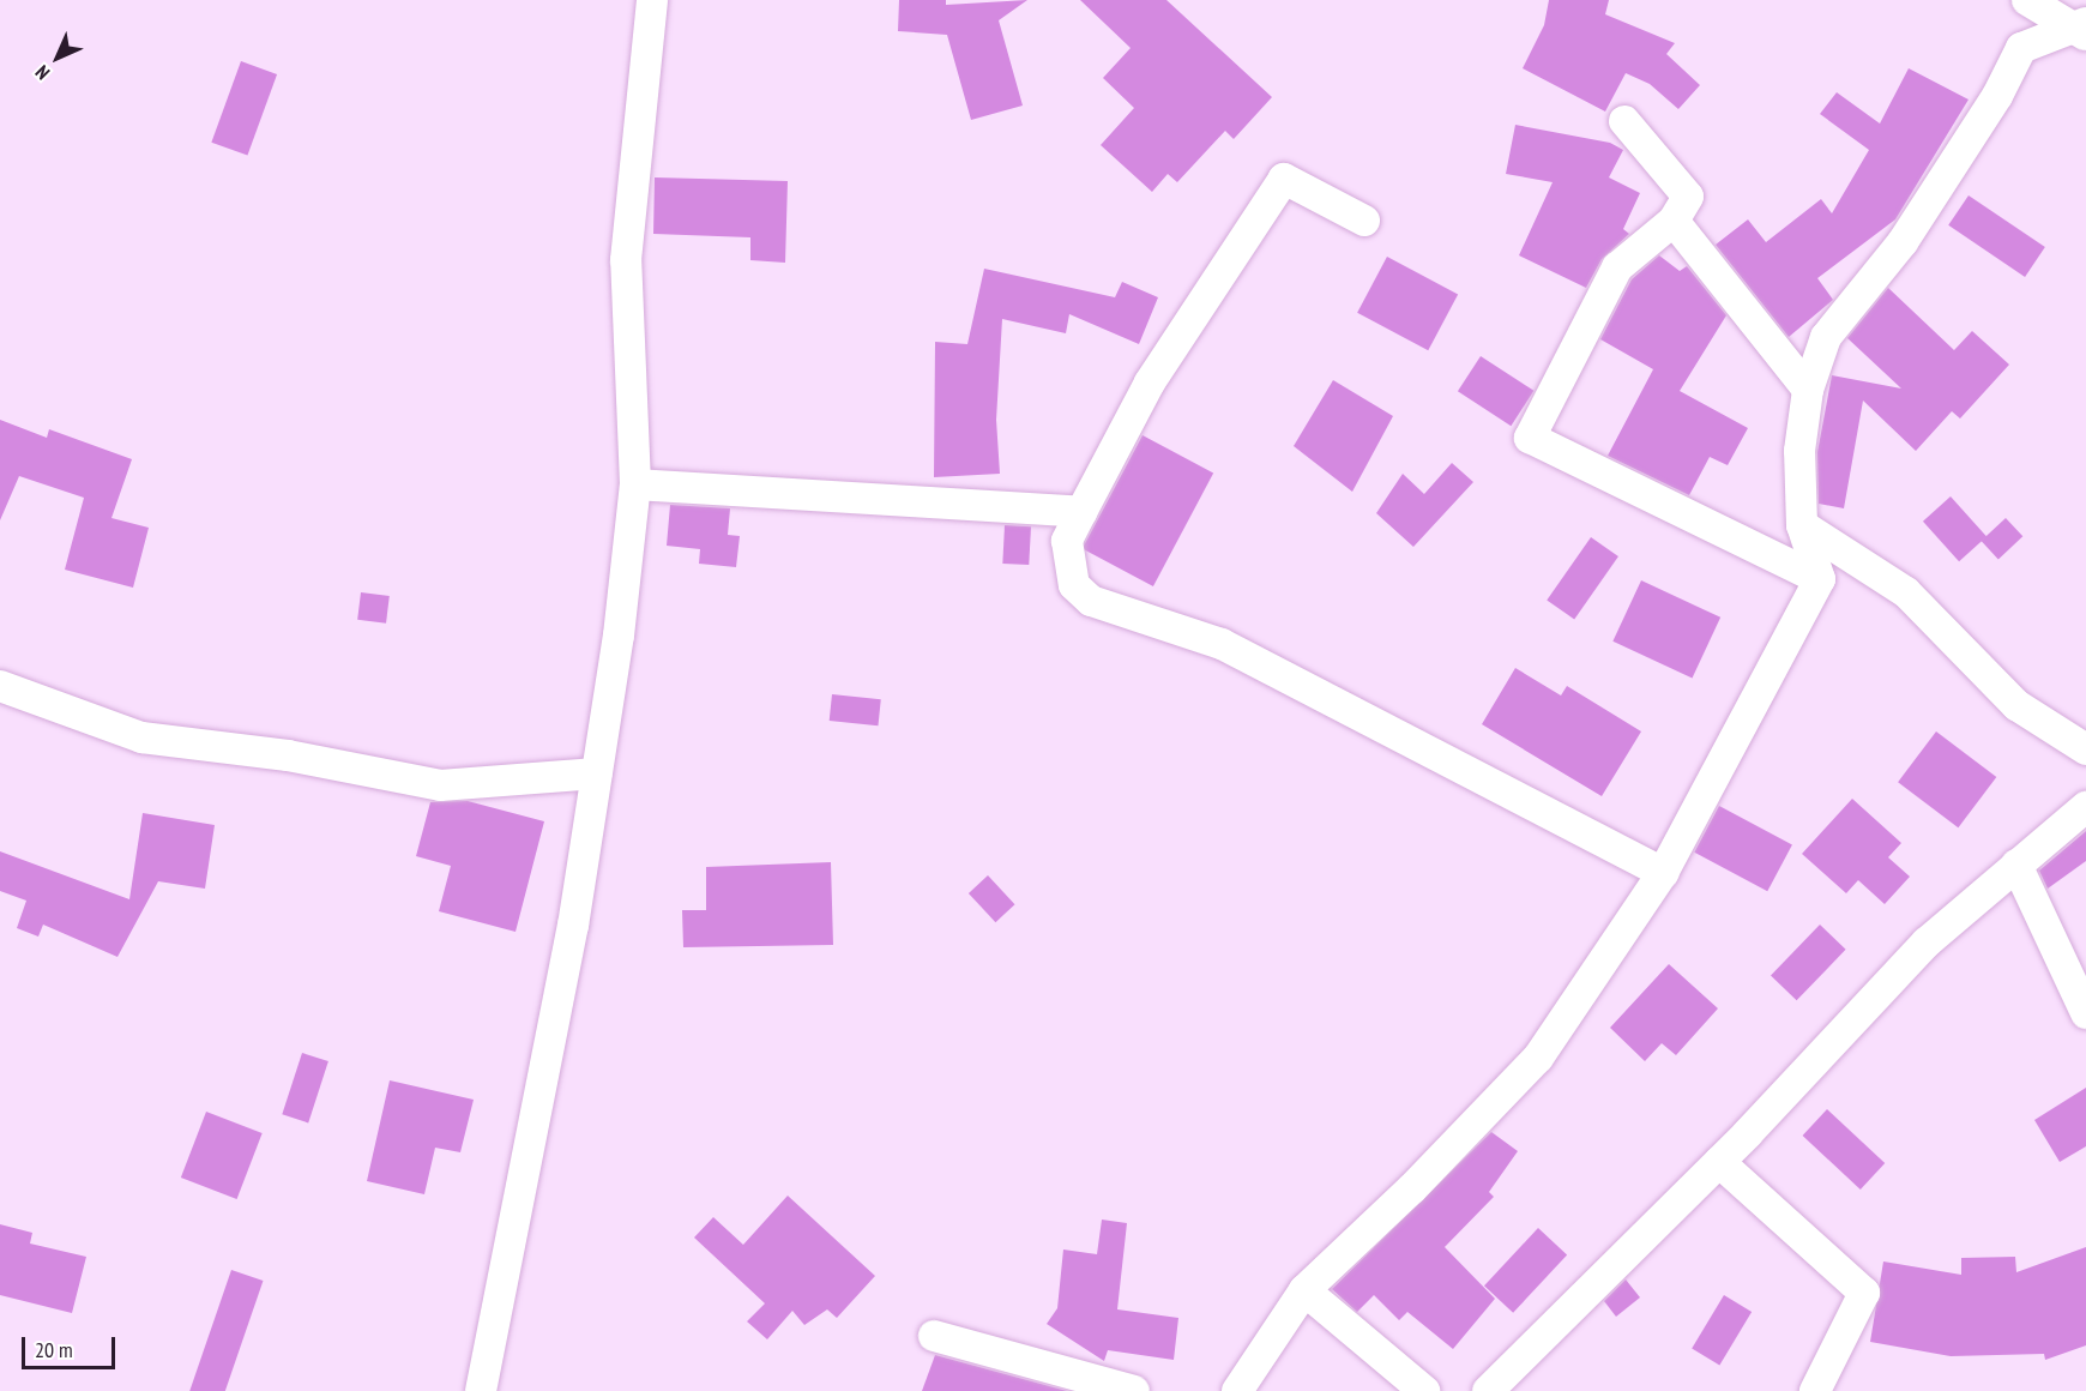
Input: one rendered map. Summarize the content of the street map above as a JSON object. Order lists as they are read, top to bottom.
{
  "scale_bar": "20 m",
  "north": "bottom left"
}
